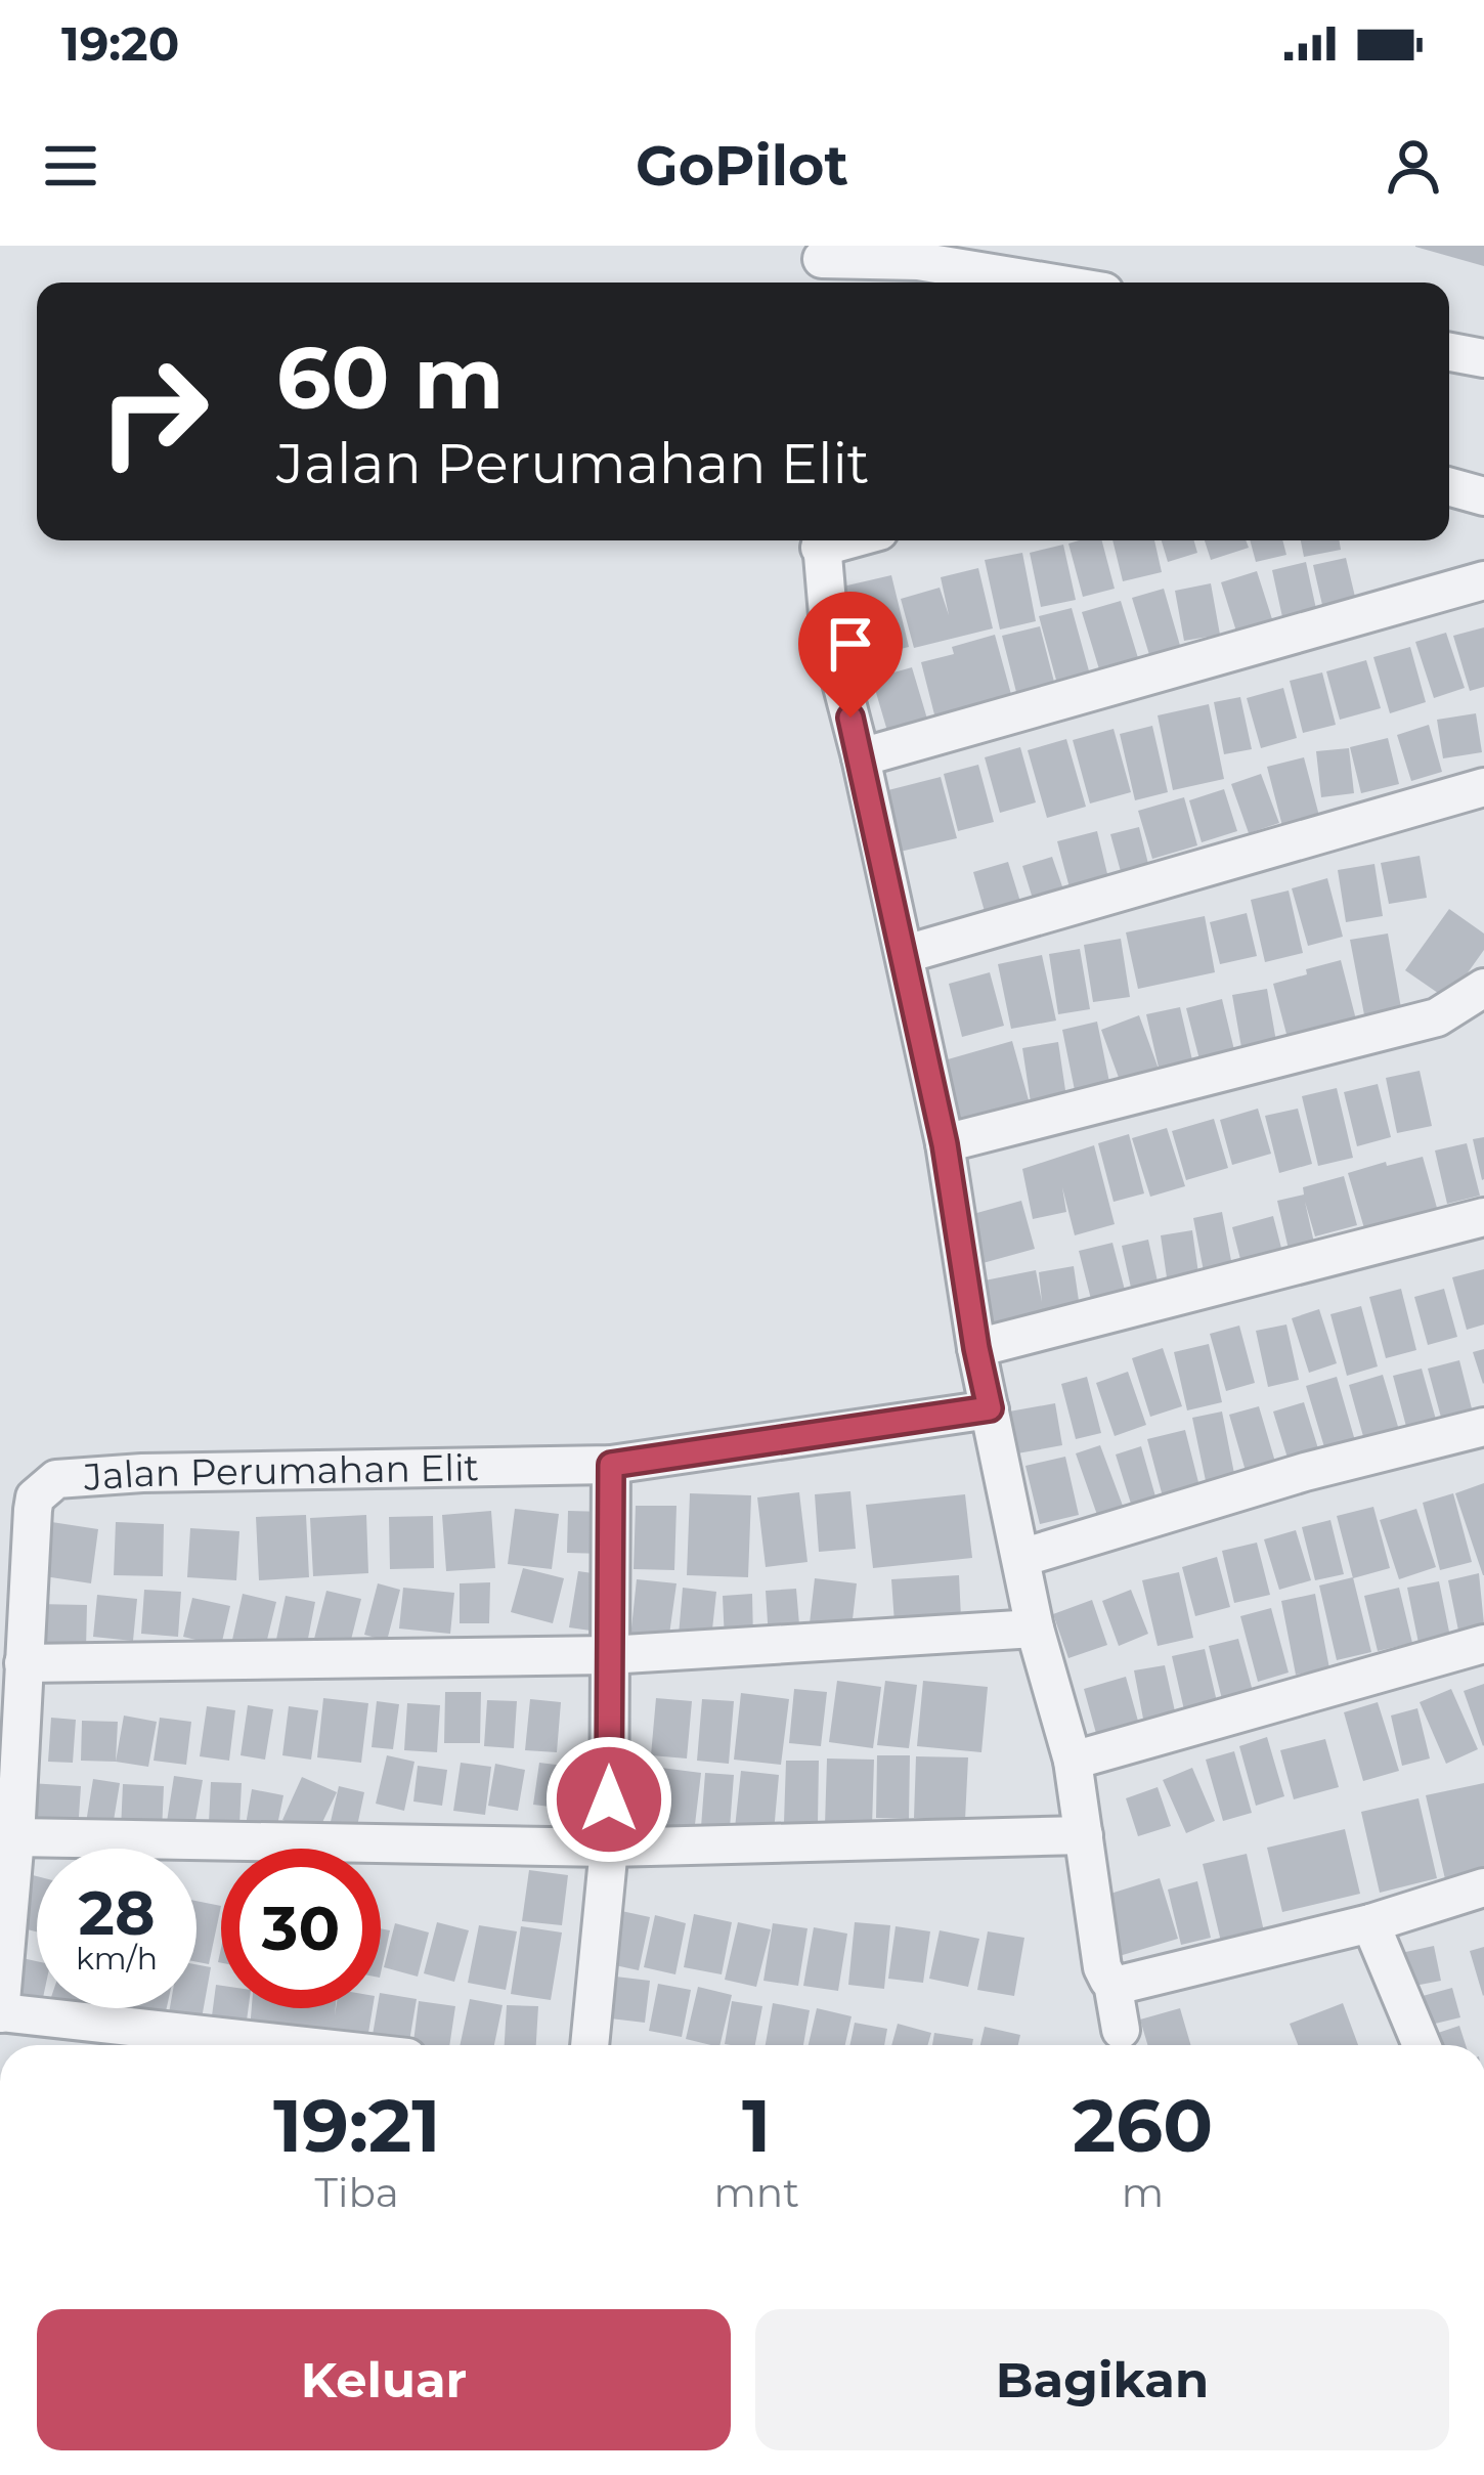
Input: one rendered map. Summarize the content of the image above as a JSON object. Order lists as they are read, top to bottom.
{
  "streets": {
    "street": ["Jalan Perumahan Elit"]
  },
  "page": {
    "status": "19:20",
    "header": "GoPilot",
    "turn": ["60 m", "Jalan Perumahan Elit"],
    "speed": "28 km/h",
    "limit": "30",
    "eta": [
      "19:21",
      "Tiba",
      "1",
      "mnt",
      "260",
      "m"
    ],
    "buttons": ["Keluar", "Bagikan"]
  }
}
